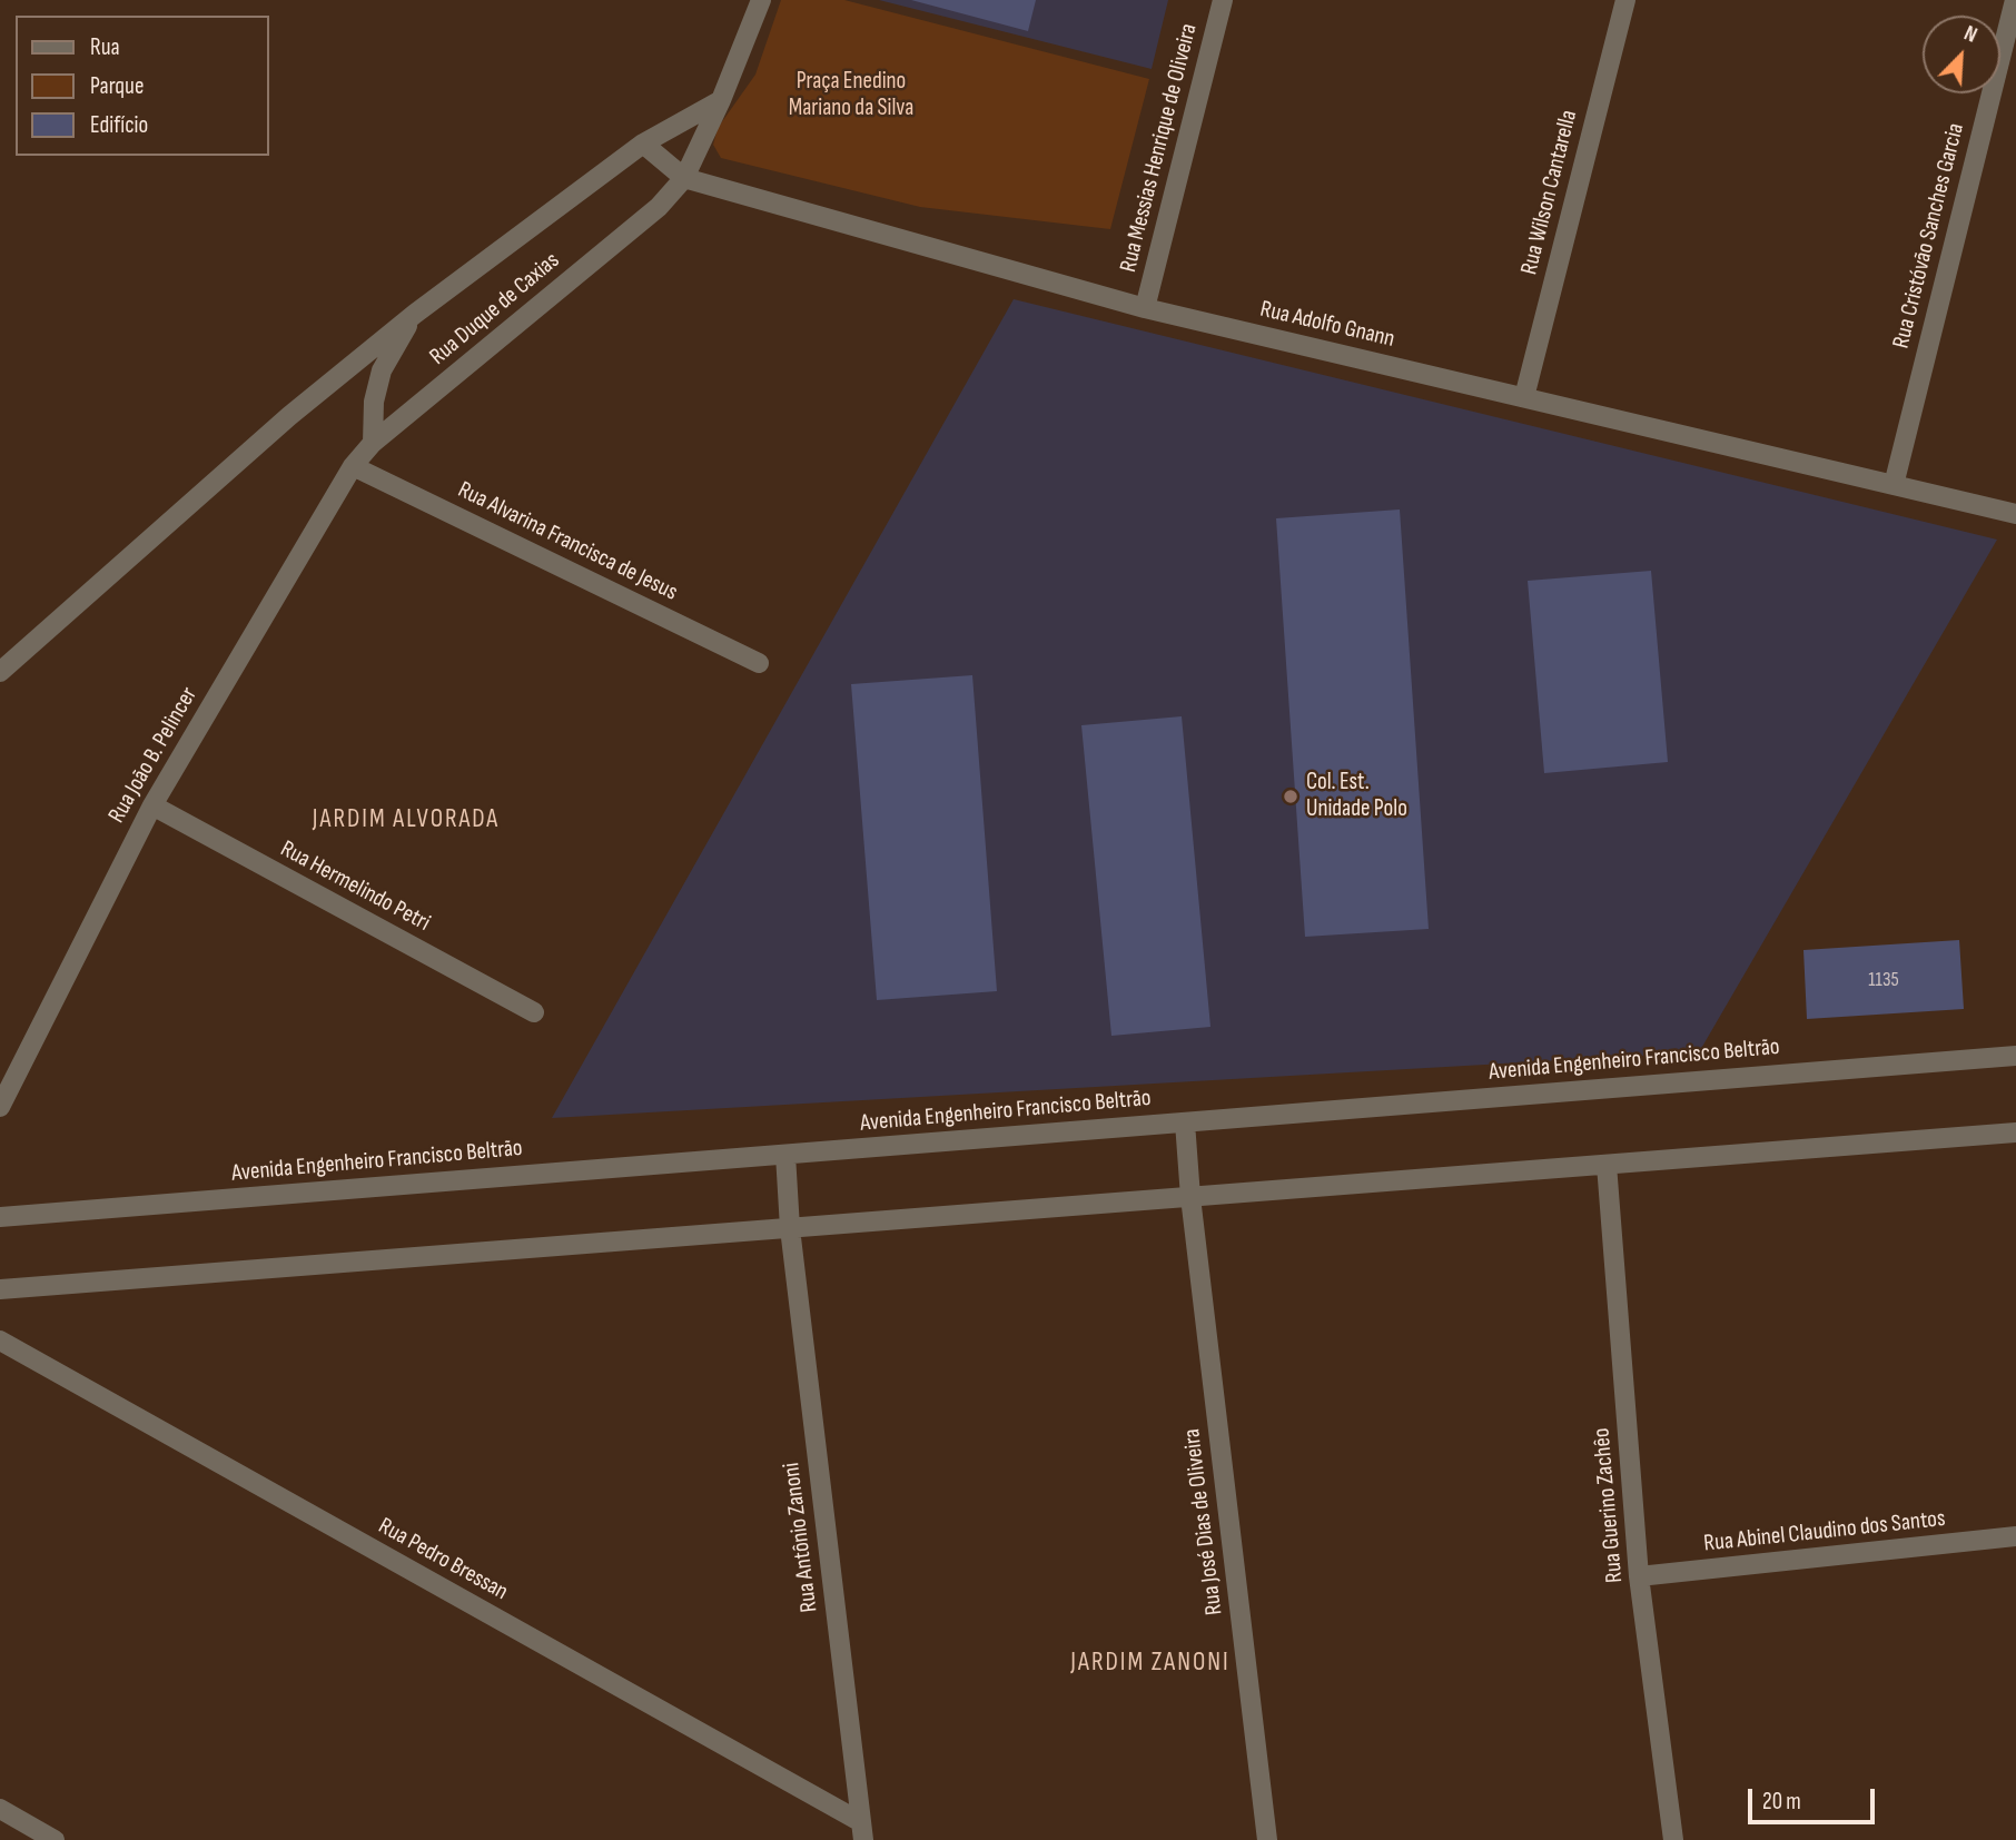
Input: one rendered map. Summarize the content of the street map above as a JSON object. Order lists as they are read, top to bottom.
{
  "streets": {
    "street": [
      "Rua Messias Henrique de Oliveira",
      "Rua Wilson Cantarella",
      "Rua Cristóvão Sanches Garcia",
      "Rua Duque de Caxias",
      "Rua Adolfo Gnann",
      "Rua Alvarina Francisca de Jesus",
      "Rua João B. Pelincer",
      "Rua Hermelindo Petri",
      "Avenida Engenheiro Francisco Beltrão",
      "Rua Guerino Zachêo",
      "Rua José Dias de Oliveira",
      "Rua Abinel Claudino dos Santos",
      "Rua Antônio Zanoni",
      "Rua Pedro Bressan"
    ]
  },
  "crossings": [
    ["Rua Messias Henrique de Oliveira", "Rua Adolfo Gnann"],
    ["Rua Wilson Cantarella", "Rua Adolfo Gnann"],
    ["Rua Cristóvão Sanches Garcia", "Rua Adolfo Gnann"],
    ["Rua Duque de Caxias", "Rua Adolfo Gnann"],
    ["Rua Duque de Caxias", "Rua João B. Pelincer"],
    ["Rua Alvarina Francisca de Jesus", "Rua João B. Pelincer"],
    ["Rua João B. Pelincer", "Rua Hermelindo Petri"],
    ["Avenida Engenheiro Francisco Beltrão", "Rua José Dias de Oliveira"],
    ["Avenida Engenheiro Francisco Beltrão", "Rua Antônio Zanoni"],
    ["Rua Guerino Zachêo", "Rua Abinel Claudino dos Santos"],
    ["Rua Antônio Zanoni", "Rua Pedro Bressan"]
  ],
  "districts": ["JARDIM ALVORADA", "JARDIM ZANONI"],
  "parks": ["Praça Enedino Mariano da Silva"],
  "places": ["Col. Est. Unidade Polo"],
  "house_numbers": ["1135"],
  "legend": ["Rua", "Parque", "Edifício"],
  "scale_bar": "20 m",
  "north": "top right"
}
